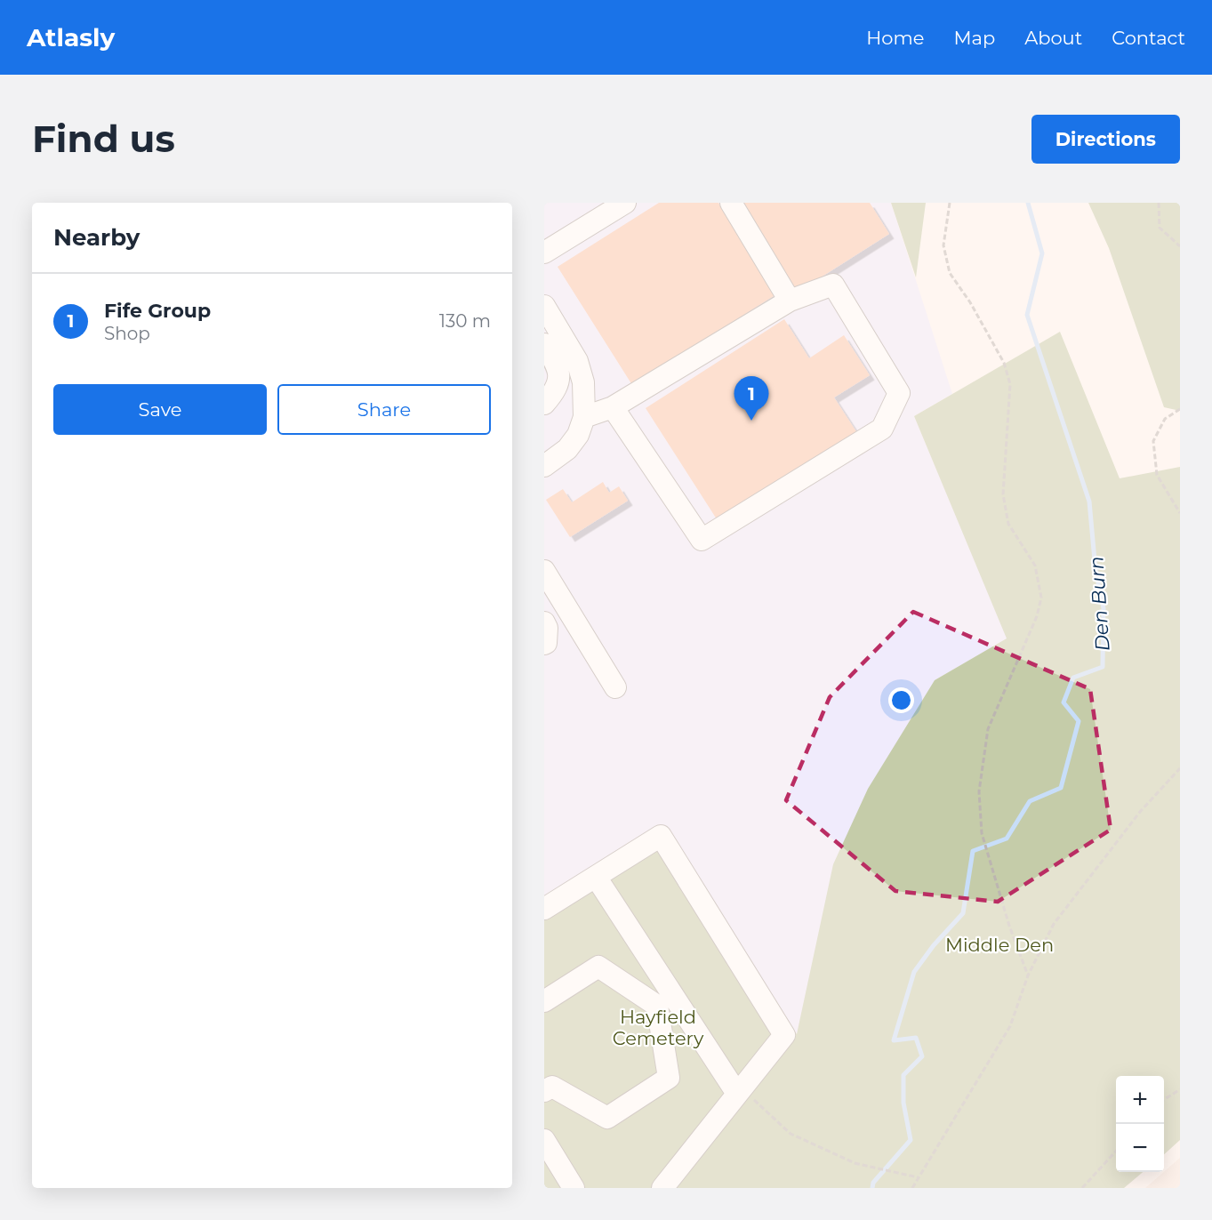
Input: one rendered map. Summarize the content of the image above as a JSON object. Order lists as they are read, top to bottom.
{
  "water": ["Den Burn"],
  "parks": ["Middle Den", "Hayfield Cemetery"],
  "page": {
    "header": "Atlasly",
    "nav": [
      "Home",
      "Map",
      "About",
      "Contact"
    ],
    "buttons": [
      "Directions",
      ["Save", "Share"]
    ],
    "title": "Find us",
    "heading": "Nearby",
    "list": [
      {
        "mark": "1",
        "name": "Fife Group",
        "note": "Shop",
        "value": "130 m"
      }
    ],
    "pins": "1",
    "map_buttons": ["+", "−"]
  }
}
